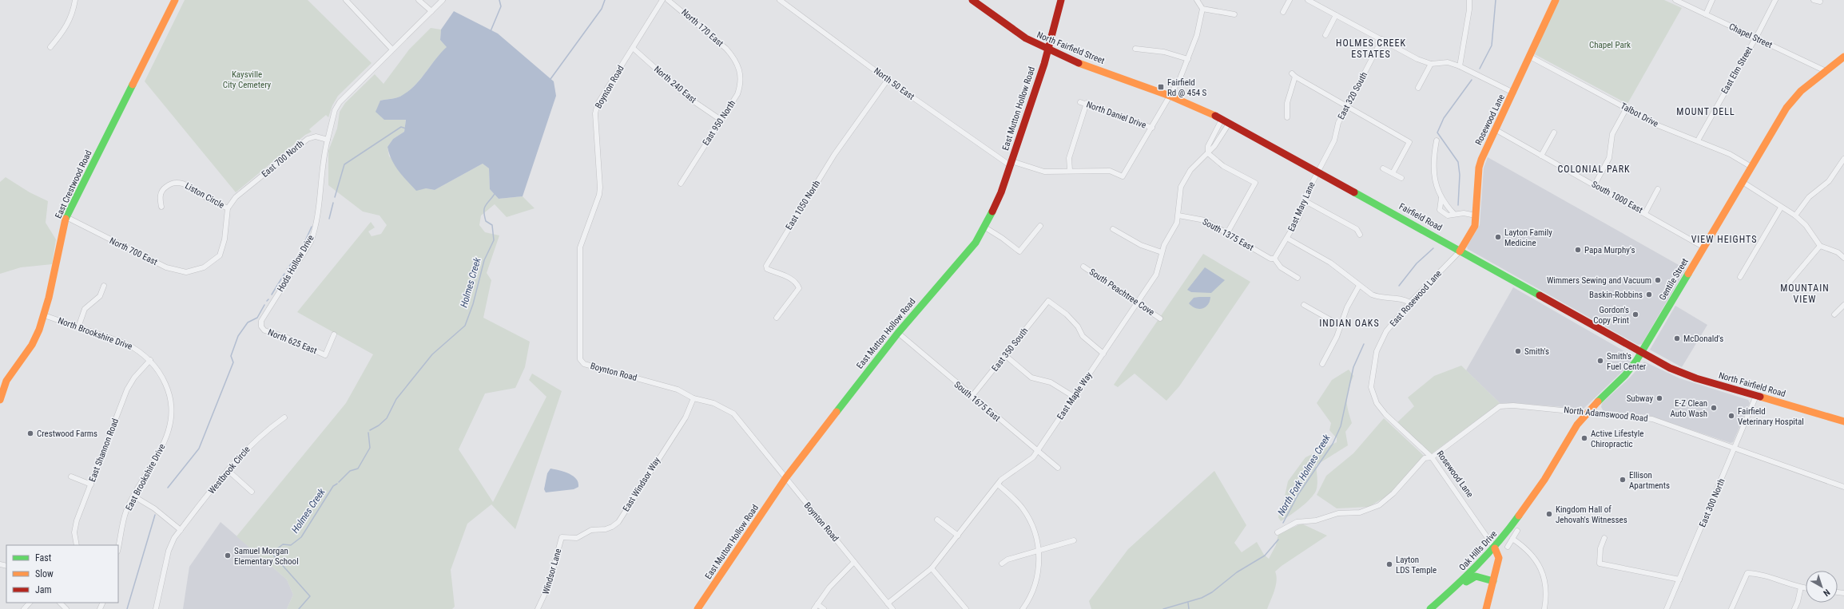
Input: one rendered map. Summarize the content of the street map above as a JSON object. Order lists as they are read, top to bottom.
{
  "streets": {
    "street": [
      "North 170 East",
      "Chapel Street",
      "North Fairfield Street",
      "East Elm Street",
      "North 50 East",
      "North 240 East",
      "Boynton Road",
      "East 320 South",
      "East Mutton Hollow Road",
      "North Daniel Drive",
      "Talbot Drive",
      "Rosewood Lane",
      "East 950 North",
      "East 700 North",
      "East Crestwood Road",
      "Liston Circle",
      "South 1000 East",
      "East 1050 North",
      "East Mary Lane",
      "Fairfield Road",
      "South 1375 East",
      "North 700 East",
      "Hods Hollow Drive",
      "Gentile Street",
      "South Peachtree Cove",
      "East Rosewood Lane",
      "North Brookshire Drive",
      "North 625 East",
      "East 350 South",
      "North Fairfield Road",
      "East Maple Way",
      "South 1675 East",
      "North Adamswood Road",
      "East Shannon Road",
      "Westbrook Circle",
      "East Brookshire Drive",
      "East Windsor Way",
      "East 300 North",
      "Oak Hills Drive",
      "Windsor Lane"
    ]
  },
  "crossings": [
    ["North 170 East", "East 950 North"],
    ["Chapel Street", "East Elm Street"],
    ["Chapel Street", "Gentile Street"],
    ["North Fairfield Street", "East Mutton Hollow Road"],
    ["North Fairfield Street", "Fairfield Road"],
    ["East Elm Street", "Talbot Drive"],
    ["North 50 East", "East Mutton Hollow Road"],
    ["North 50 East", "North Daniel Drive"],
    ["North 50 East", "East 1050 North"],
    ["North 240 East", "Boynton Road"],
    ["North 240 East", "East 950 North"],
    ["Boynton Road", "East Mutton Hollow Road"],
    ["Boynton Road", "East Maple Way"],
    ["Boynton Road", "East Windsor Way"],
    ["East 320 South", "East Mary Lane"],
    ["East 320 South", "Fairfield Road"],
    ["East Mutton Hollow Road", "South 1675 East"],
    ["Talbot Drive", "Rosewood Lane"],
    ["Talbot Drive", "Gentile Street"],
    ["Rosewood Lane", "South 1000 East"],
    ["Rosewood Lane", "Fairfield Road"],
    ["Rosewood Lane", "East Rosewood Lane"],
    ["Rosewood Lane", "North Adamswood Road"],
    ["Rosewood Lane", "Oak Hills Drive"],
    ["East 700 North", "Liston Circle"],
    ["East 700 North", "North 700 East"],
    ["East 700 North", "Hods Hollow Drive"],
    ["East Crestwood Road", "North 700 East"],
    ["East Crestwood Road", "North Brookshire Drive"],
    ["Liston Circle", "North 700 East"],
    ["South 1000 East", "Gentile Street"],
    ["East Mary Lane", "Fairfield Road"],
    ["East Mary Lane", "South 1375 East"],
    ["Fairfield Road", "Gentile Street"],
    ["Fairfield Road", "East Rosewood Lane"],
    ["Fairfield Road", "North Fairfield Road"],
    ["Fairfield Road", "East Maple Way"],
    ["South 1375 East", "East Maple Way"],
    ["Hods Hollow Drive", "North 625 East"],
    ["Gentile Street", "North Adamswood Road"],
    ["Gentile Street", "Oak Hills Drive"],
    ["South Peachtree Cove", "East Maple Way"],
    ["North Brookshire Drive", "East Shannon Road"],
    ["North Brookshire Drive", "East Brookshire Drive"],
    ["East 350 South", "East Maple Way"],
    ["East 350 South", "South 1675 East"],
    ["North Fairfield Road", "East 300 North"],
    ["East Maple Way", "South 1675 East"],
    ["North Adamswood Road", "East 300 North"],
    ["East Windsor Way", "Windsor Lane"]
  ],
  "districts": [
    "HOLMES CREEK ESTATES",
    "MOUNT DELL",
    "COLONIAL PARK",
    "VIEW HEIGHTS",
    "MOUNTAIN VIEW",
    "INDIAN OAKS"
  ],
  "water": ["Holmes Creek", "North Fork Holmes Creek"],
  "parks": ["Chapel Park", "Kaysville City Cemetery"],
  "places": {
    "transit": ["Fairfield Rd @ 454 S"],
    "other": [
      "Layton Family Medicine",
      "Papa Murphy's",
      "Wimmers Sewing and Vacuum",
      "Baskin-Robbins",
      "Gordon's Copy Print",
      "McDonald's",
      "Smith's",
      "Smith's Fuel Center",
      "Subway",
      "E-Z Clean Auto Wash",
      "Fairfield Veterinary Hospital",
      "Crestwood Farms",
      "Active Lifestyle Chiropractic",
      "Ellison Apartments",
      "Kingdom Hall of Jehovah's Witnesses",
      "Samuel Morgan Elementary School",
      "Layton LDS Temple"
    ]
  },
  "legend": ["Fast", "Slow", "Jam"],
  "north": "bottom right"
}
